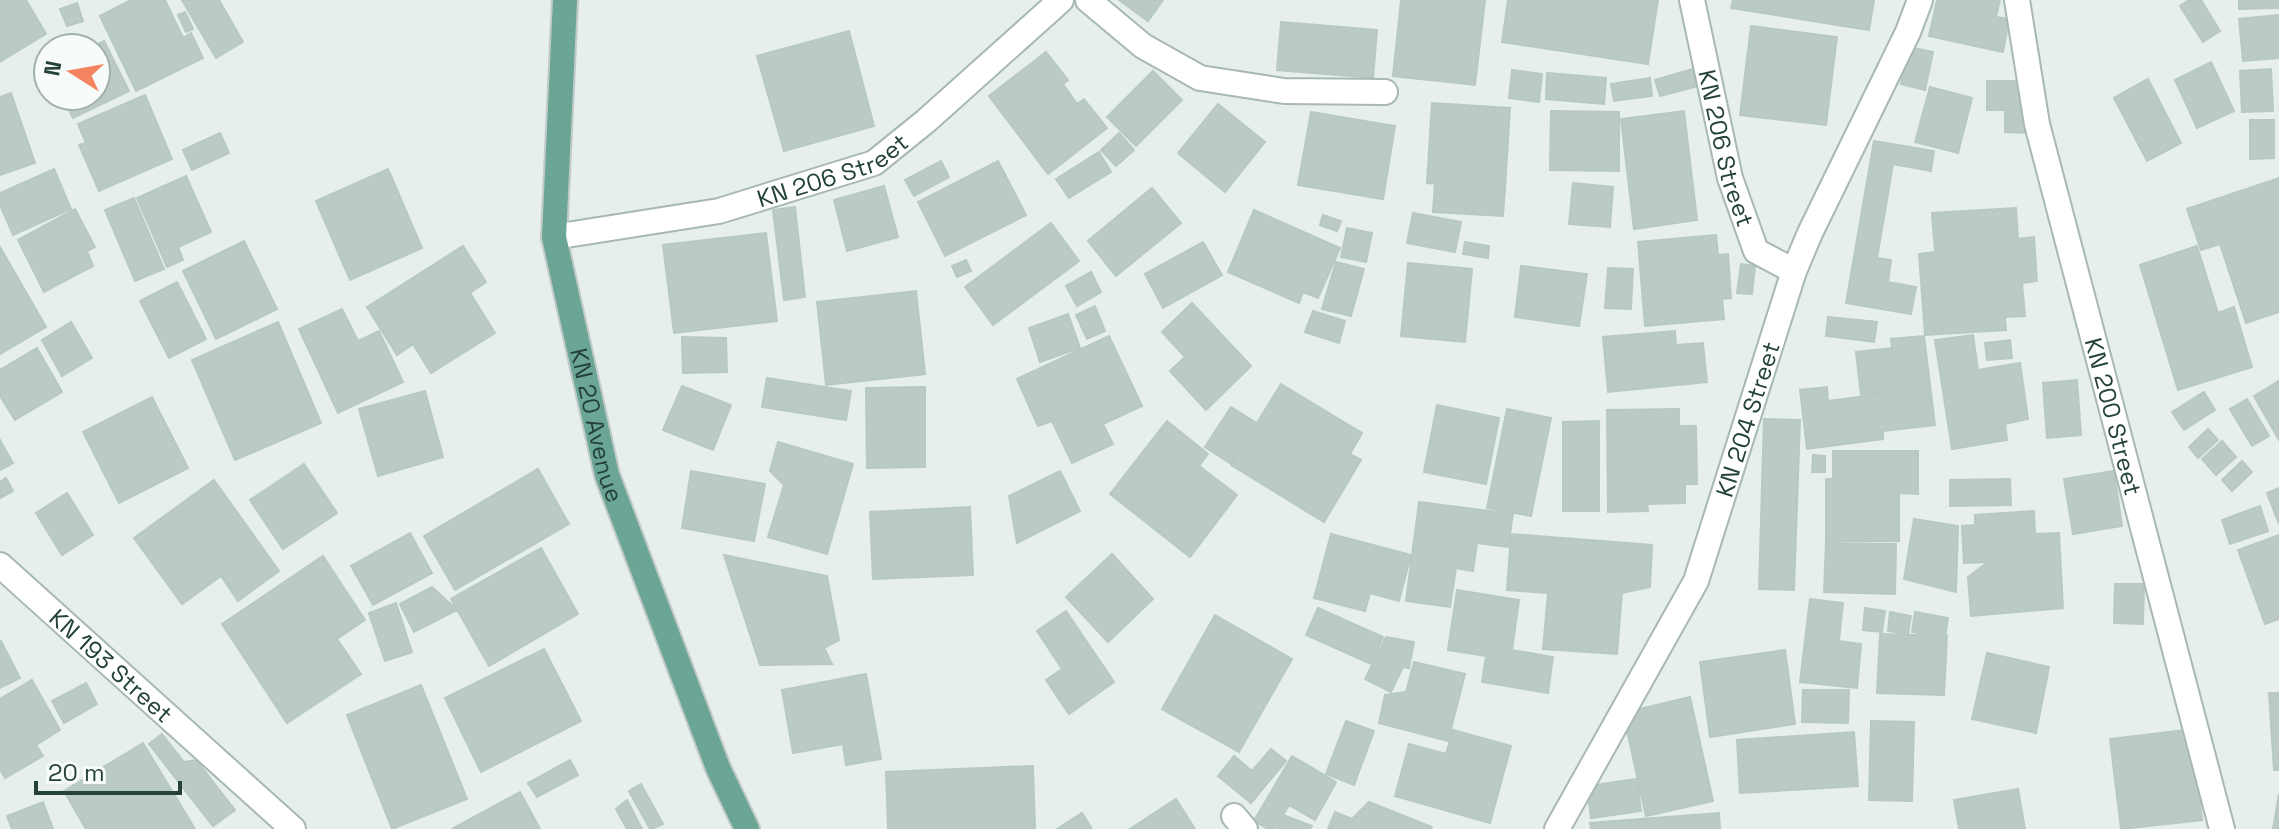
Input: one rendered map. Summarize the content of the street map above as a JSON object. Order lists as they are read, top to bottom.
{
  "streets": {
    "main road": ["KN 20 Avenue"],
    "street": [
      "KN 206 Street",
      "KN 200 Street",
      "KN 204 Street",
      "KN 193 Street"
    ]
  },
  "crossings": [
    ["KN 206 Street", "KN 204 Street"],
    ["KN 206 Street", "KN 20 Avenue"]
  ],
  "scale_bar": "20 m",
  "north": "left"
}
